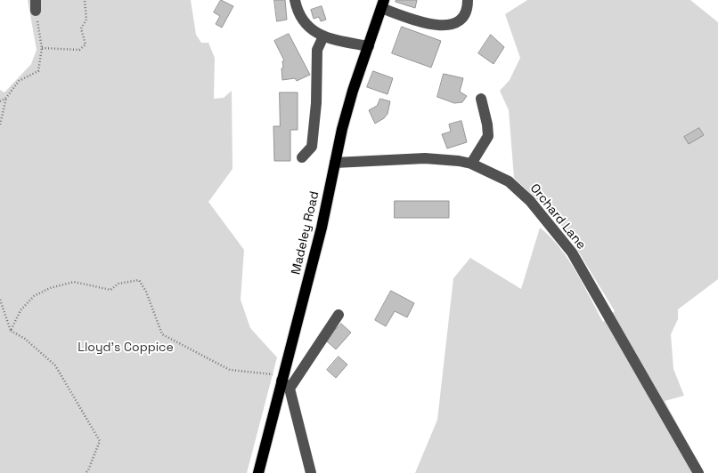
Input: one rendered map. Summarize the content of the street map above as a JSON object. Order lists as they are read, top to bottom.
{
  "streets": {
    "main road": ["Madeley Road"],
    "street": ["Orchard Lane"]
  },
  "crossings": [
    ["Orchard Lane", "Madeley Road"]
  ],
  "parks": ["Lloyd's Coppice"]
}
